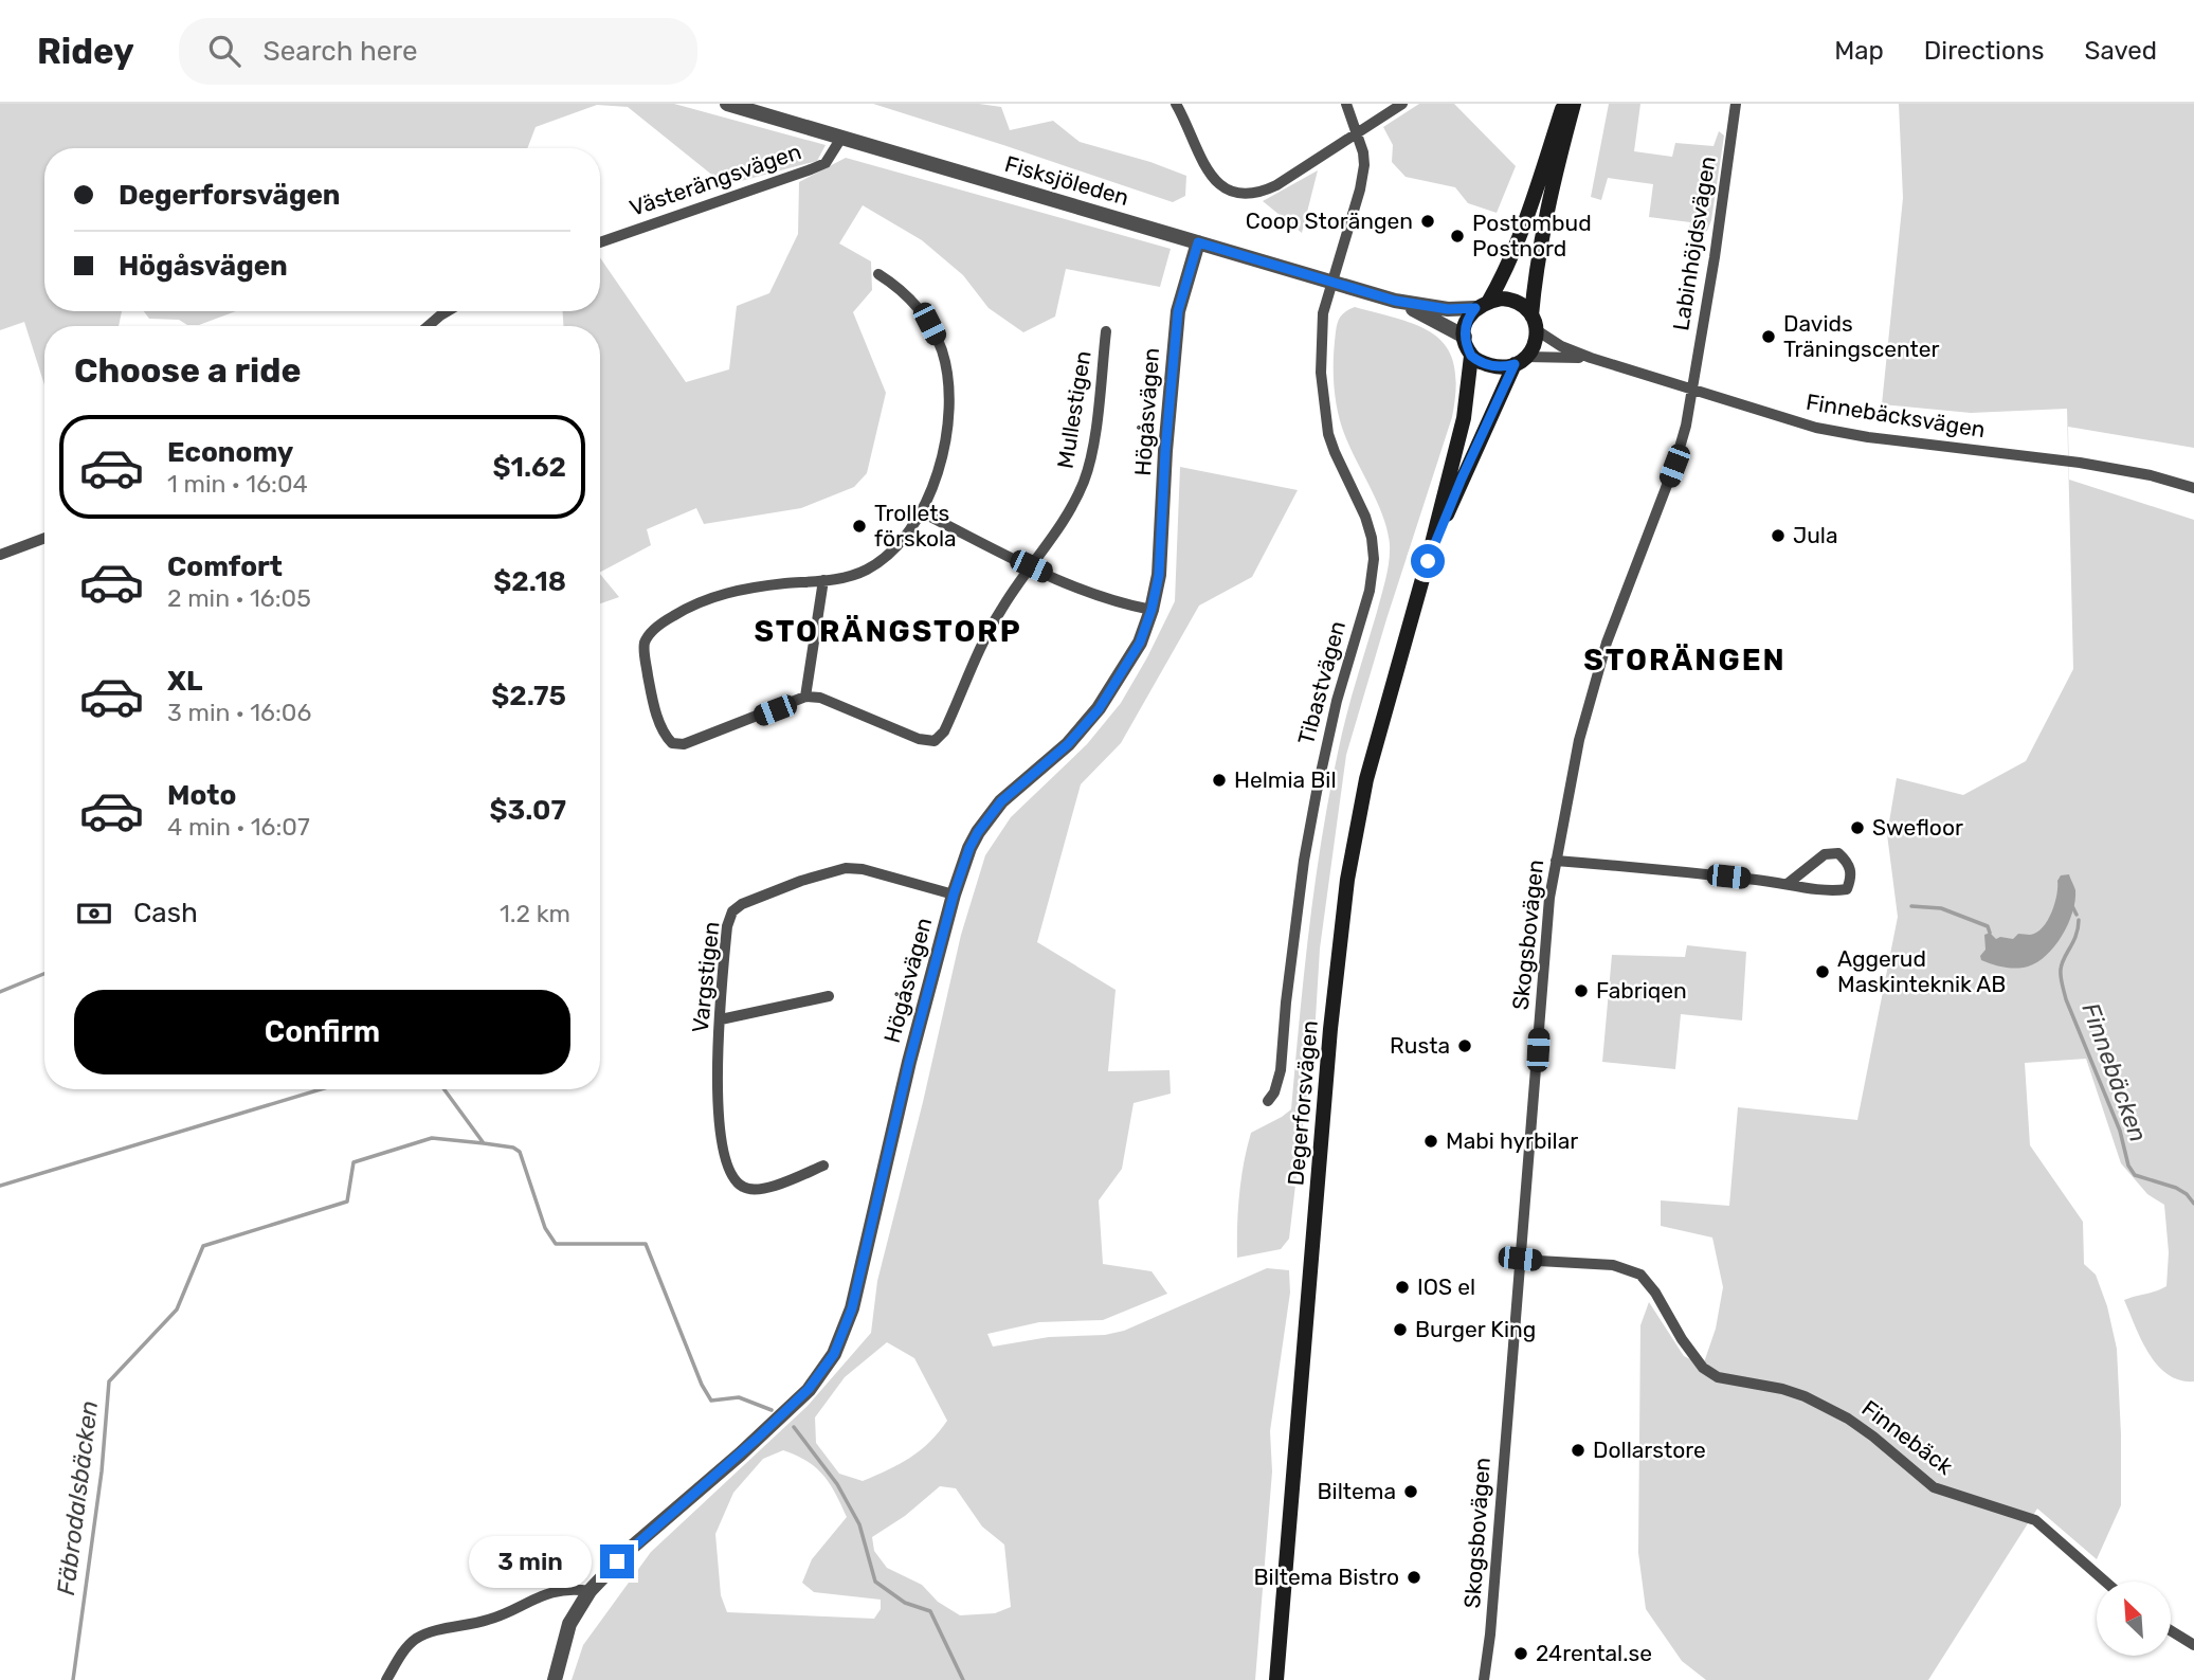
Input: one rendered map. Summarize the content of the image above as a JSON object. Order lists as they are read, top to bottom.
{
  "streets": {
    "main road": ["Degerforsvägen"],
    "street": [
      "Västerängsvägen",
      "Fisksjöleden",
      "Labinhöjdsvägen",
      "Mullestigen",
      "Högåsvägen",
      "Finnebäcksvägen",
      "Tibastvägen",
      "Skogsbovägen",
      "Vargstigen",
      "Finnebäck"
    ]
  },
  "crossings": [
    ["Västerängsvägen", "Fisksjöleden"],
    ["Fisksjöleden", "Högåsvägen"],
    ["Fisksjöleden", "Finnebäcksvägen"],
    ["Fisksjöleden", "Tibastvägen"],
    ["Fisksjöleden", "Degerforsvägen"],
    ["Labinhöjdsvägen", "Finnebäcksvägen"],
    ["Labinhöjdsvägen", "Skogsbovägen"],
    ["Högåsvägen", "Vargstigen"],
    ["Finnebäcksvägen", "Skogsbovägen"],
    ["Finnebäcksvägen", "Degerforsvägen"],
    ["Skogsbovägen", "Finnebäck"]
  ],
  "districts": ["STORÄNGSTORP", "STORÄNGEN"],
  "water": ["Finnebäcken", "Fäbrodalsbäcken"],
  "places": [
    "Coop Storängen",
    "Postombud Postnord",
    "Davids Träningscenter",
    "Trollets förskola",
    "Jula",
    "Helmia Bil",
    "Swefloor",
    "Aggerud Maskinteknik AB",
    "Fabriqen",
    "Rusta",
    "Mabi hyrbilar",
    "IOS el",
    "Burger King",
    "Dollarstore",
    "Biltema",
    "Biltema Bistro",
    "24rental.se"
  ],
  "north": "top left",
  "page": {
    "header": "Ridey",
    "search": "Search here",
    "nav": ["Map", "Directions", "Saved"],
    "banner": ["Degerforsvägen", "Högåsvägen"],
    "heading": "Choose a ride",
    "list": [
      {
        "name": "Economy",
        "note": "1 min · 16:04",
        "value": "$1.62"
      },
      {
        "name": "Comfort",
        "note": "2 min · 16:05",
        "value": "$2.18"
      },
      {
        "name": "XL",
        "note": "3 min · 16:06",
        "value": "$2.75"
      },
      {
        "name": "Moto",
        "note": "4 min · 16:07",
        "value": "$3.07"
      }
    ],
    "pay": ["Cash", "1.2 km"],
    "buttons": "Confirm",
    "bubble": "3 min"
  }
}
